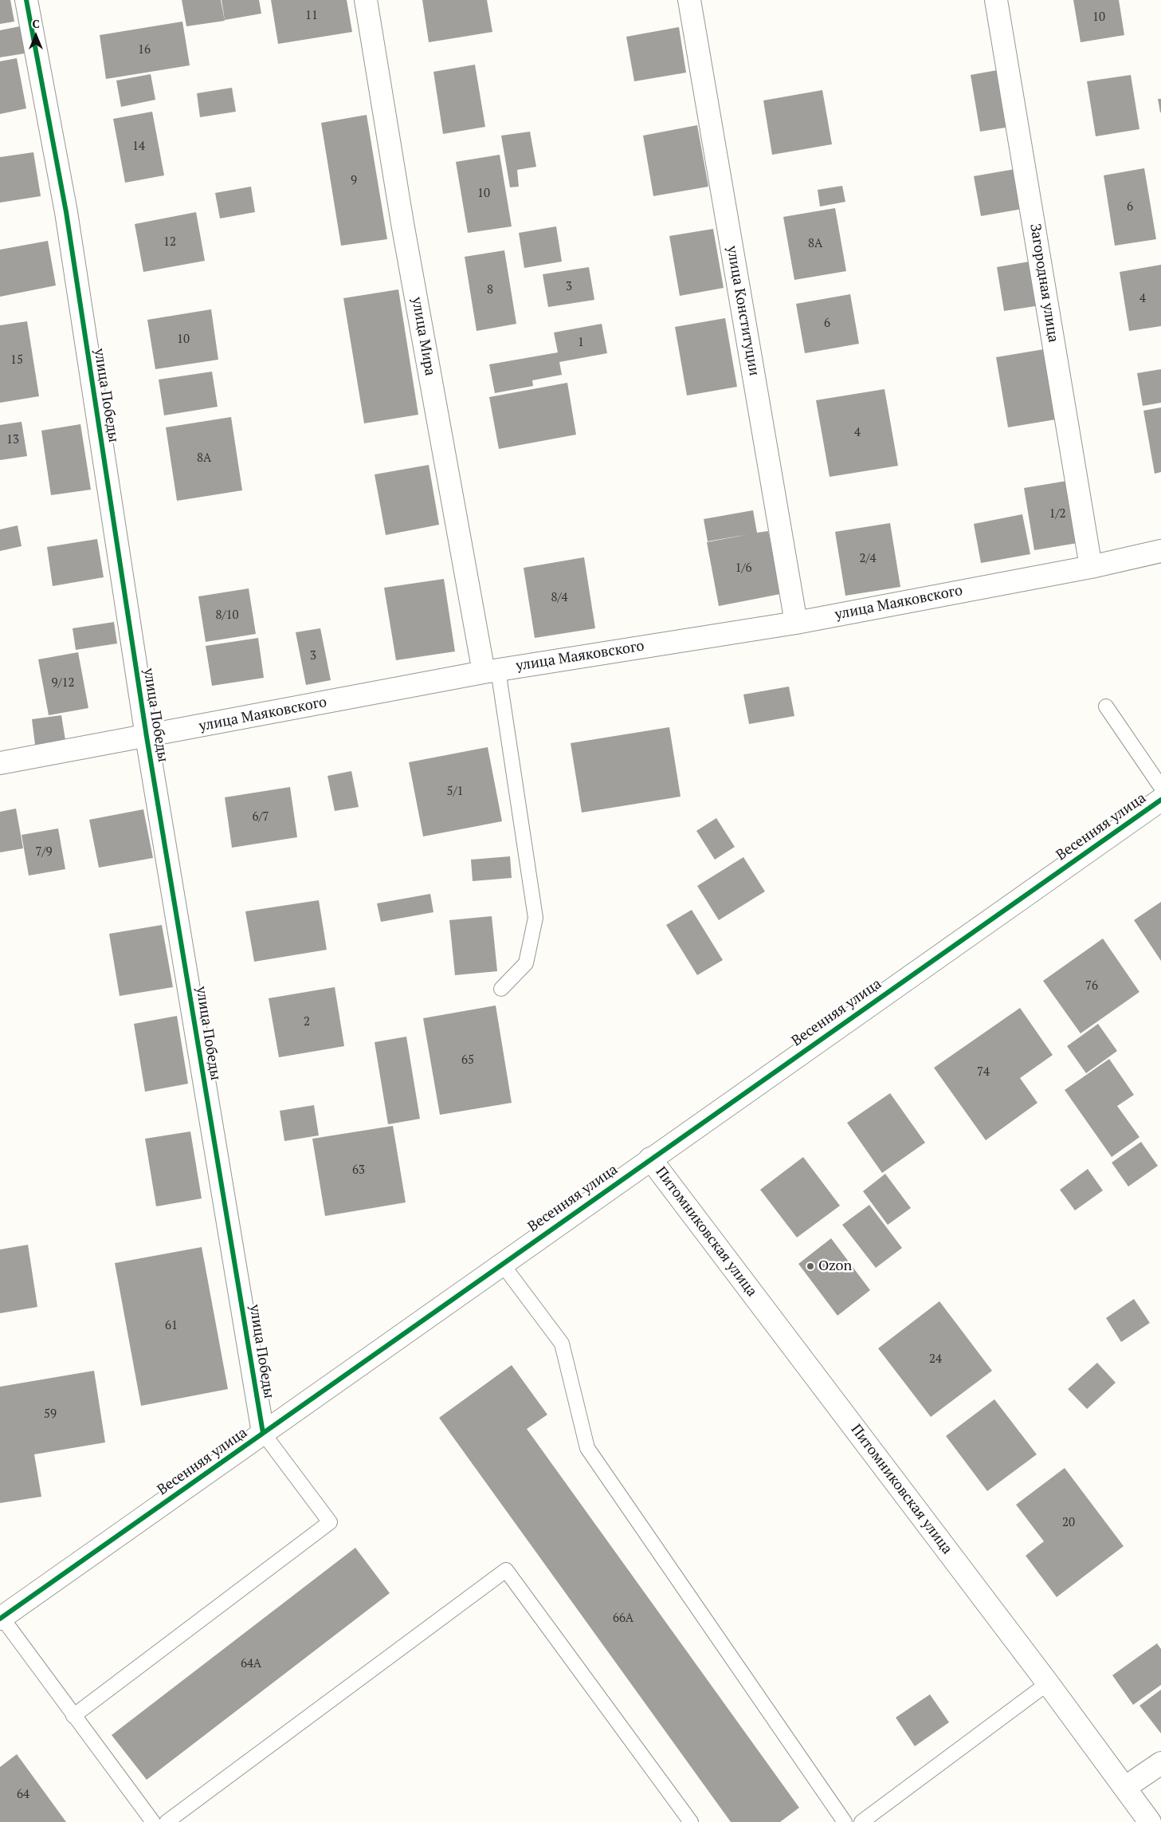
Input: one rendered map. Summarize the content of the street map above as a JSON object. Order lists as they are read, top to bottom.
{
  "streets": {
    "street": [
      "Загородная улица",
      "улица Конституции",
      "улица Мира",
      "улица Победы",
      "улица Маяковского",
      "Весенняя улица",
      "Питомниковская улица"
    ]
  },
  "crossings": [
    ["Загородная улица", "улица Маяковского"],
    ["улица Конституции", "улица Маяковского"],
    ["улица Мира", "улица Маяковского"],
    ["улица Победы", "улица Маяковского"],
    ["улица Победы", "Весенняя улица"],
    ["Весенняя улица", "Питомниковская улица"]
  ],
  "places": ["Ozon"],
  "house_numbers": [
    "11",
    "10",
    "16",
    "14",
    "9",
    "10",
    "6",
    "12",
    "8А",
    "3",
    "8",
    "4",
    "6",
    "10",
    "1",
    "15",
    "4",
    "13",
    "8А",
    "1/2",
    "2/4",
    "1/6",
    "8/4",
    "8/10",
    "3",
    "9/12",
    "5/1",
    "6/7",
    "7/9",
    "76",
    "2",
    "65",
    "74",
    "63",
    "61",
    "24",
    "59",
    "20",
    "66А",
    "64А",
    "64"
  ],
  "north": "top"
}
